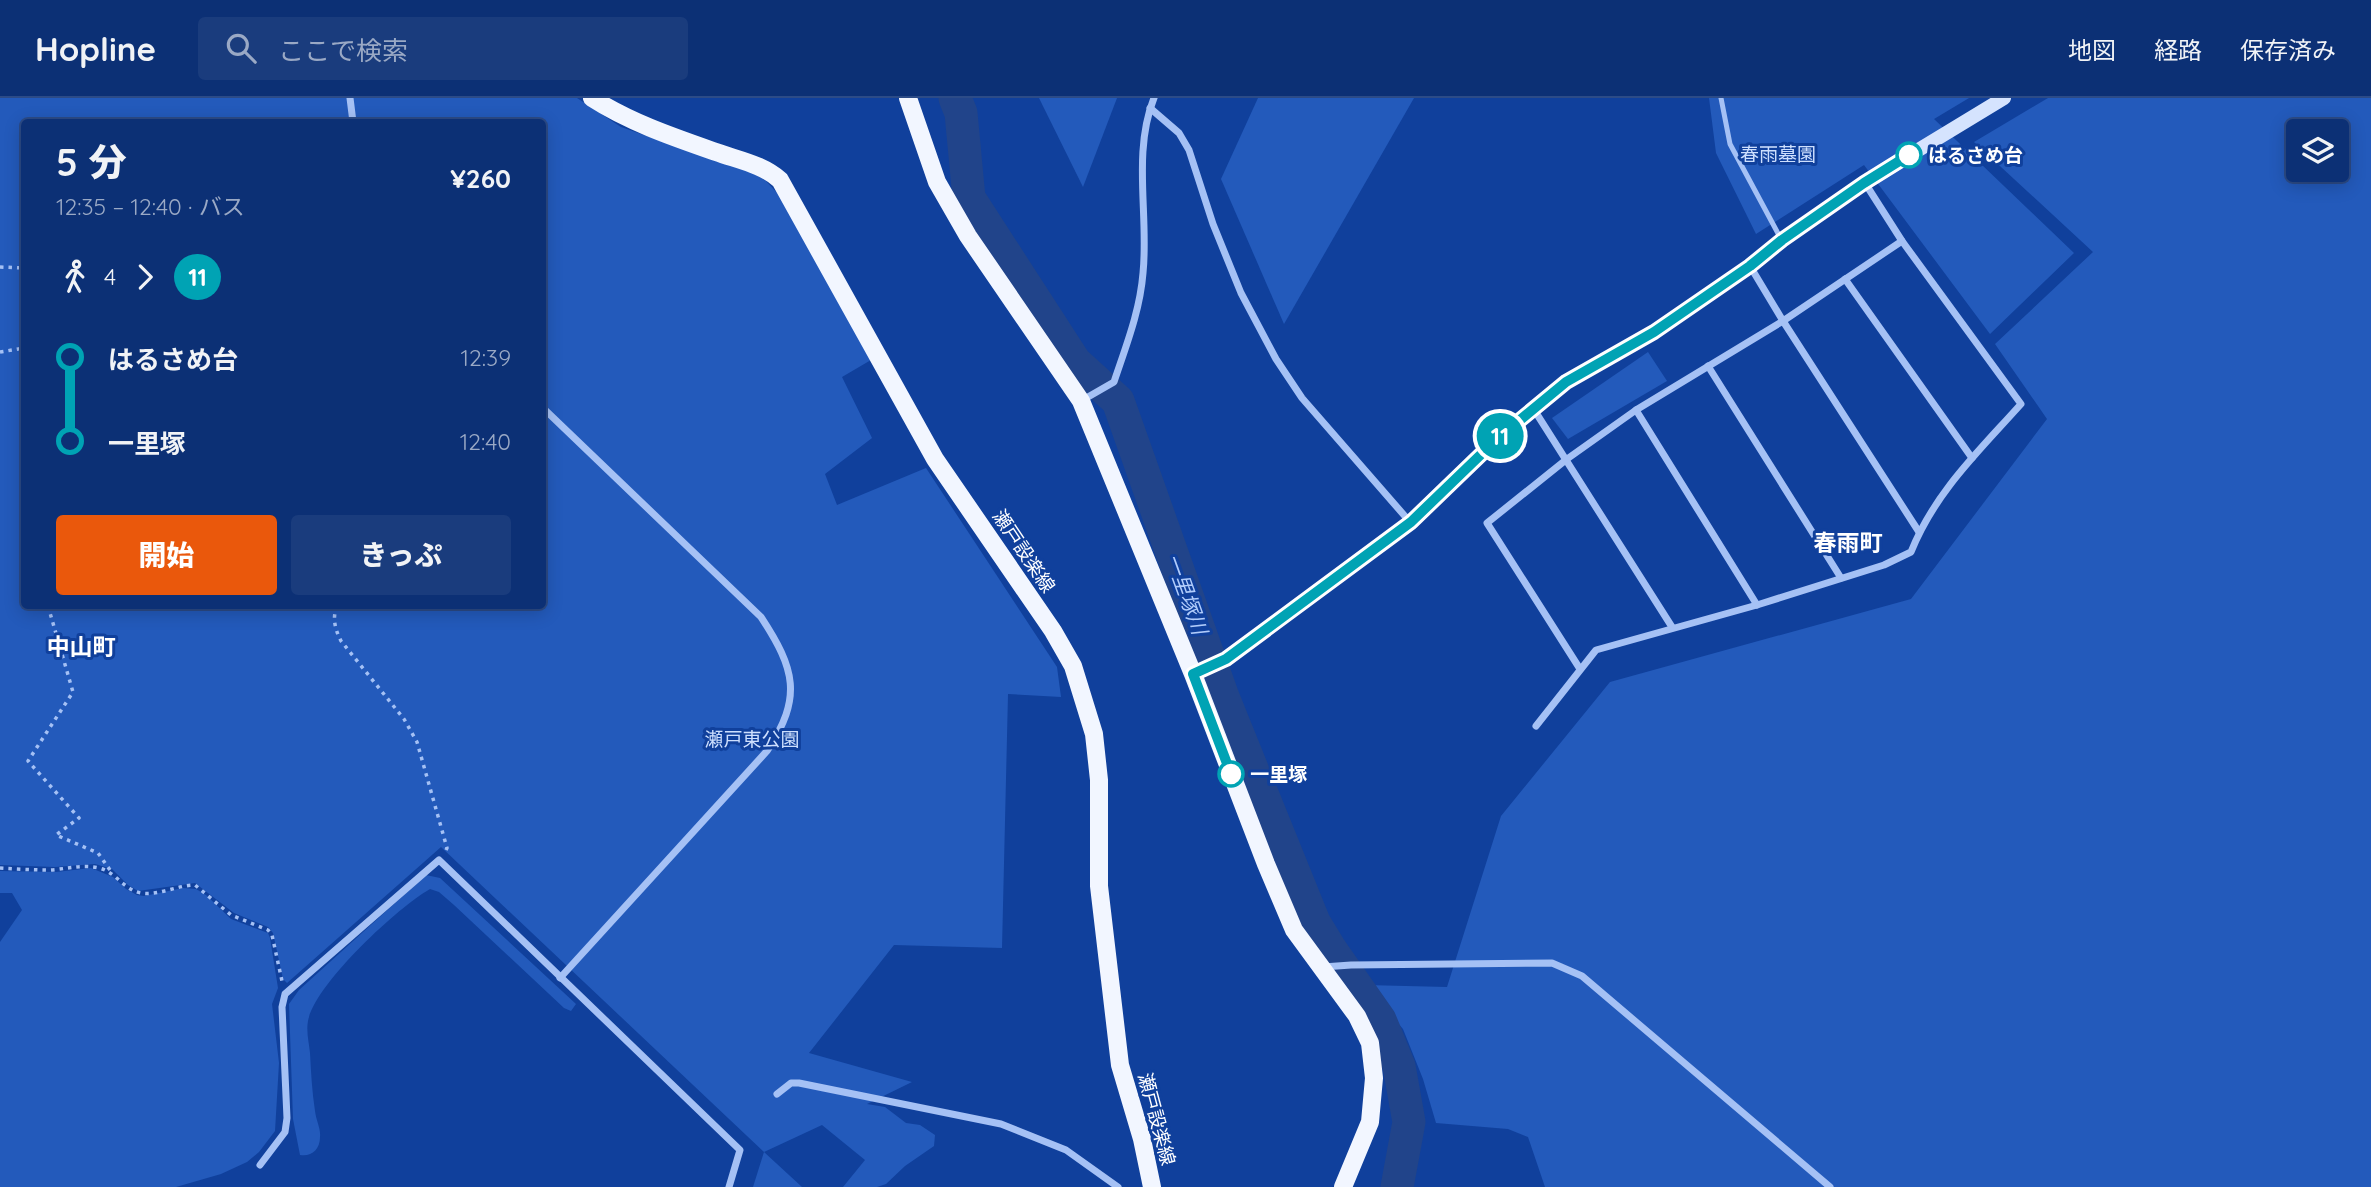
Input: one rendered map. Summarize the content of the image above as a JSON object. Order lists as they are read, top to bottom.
{
  "streets": {
    "main road": ["瀬戸設楽線"]
  },
  "districts": ["春雨町", "中山町"],
  "water": ["一里塚川"],
  "parks": ["春雨墓園", "瀬戸東公園"],
  "places": ["はるさめ台", "一里塚"],
  "lines": ["bus line 11"],
  "page": {
    "header": "Hopline",
    "search": "ここで検索",
    "nav": ["地図", "経路", "保存済み"],
    "on_map": "11",
    "heading": ["5 分", "12:35 – 12:40 · バス", "¥260"],
    "legs": ["4", "11"],
    "list": [
      {
        "name": "はるさめ台",
        "value": "12:39"
      },
      {
        "name": "一里塚",
        "value": "12:40"
      }
    ],
    "buttons": ["開始", "きっぷ"]
  }
}
